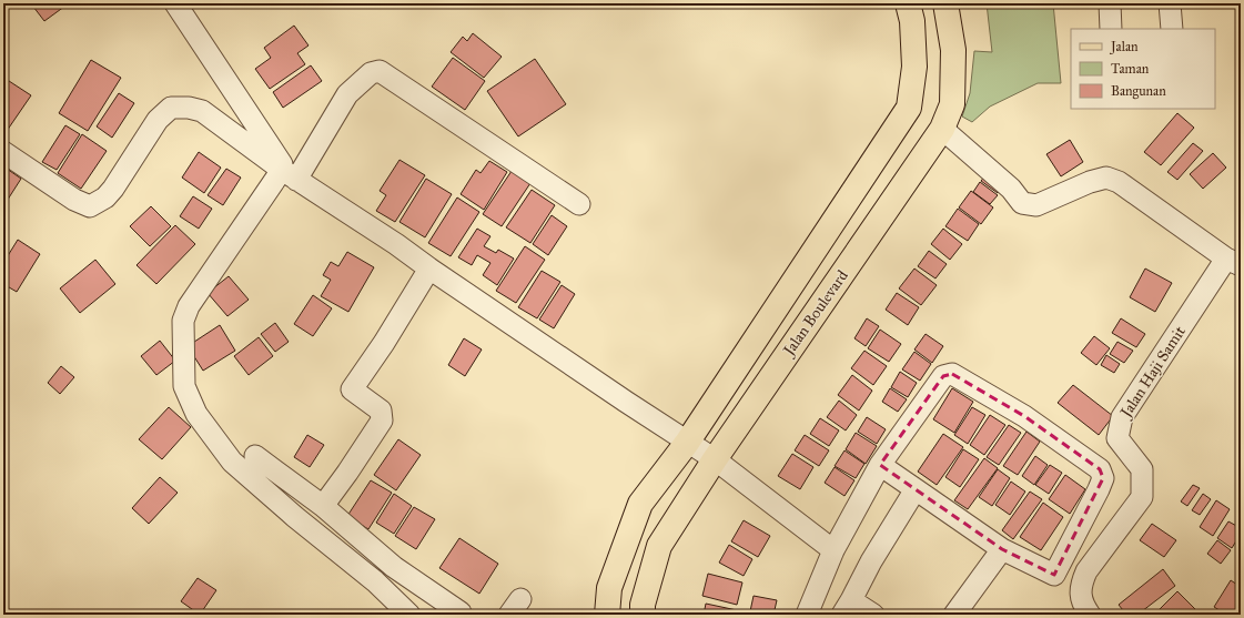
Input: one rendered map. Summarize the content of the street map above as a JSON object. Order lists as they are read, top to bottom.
{
  "streets": {
    "main road": ["Jalan Boulevard"],
    "street": ["Jalan Haji Samit"]
  },
  "legend": ["Jalan", "Taman", "Bangunan"]
}
